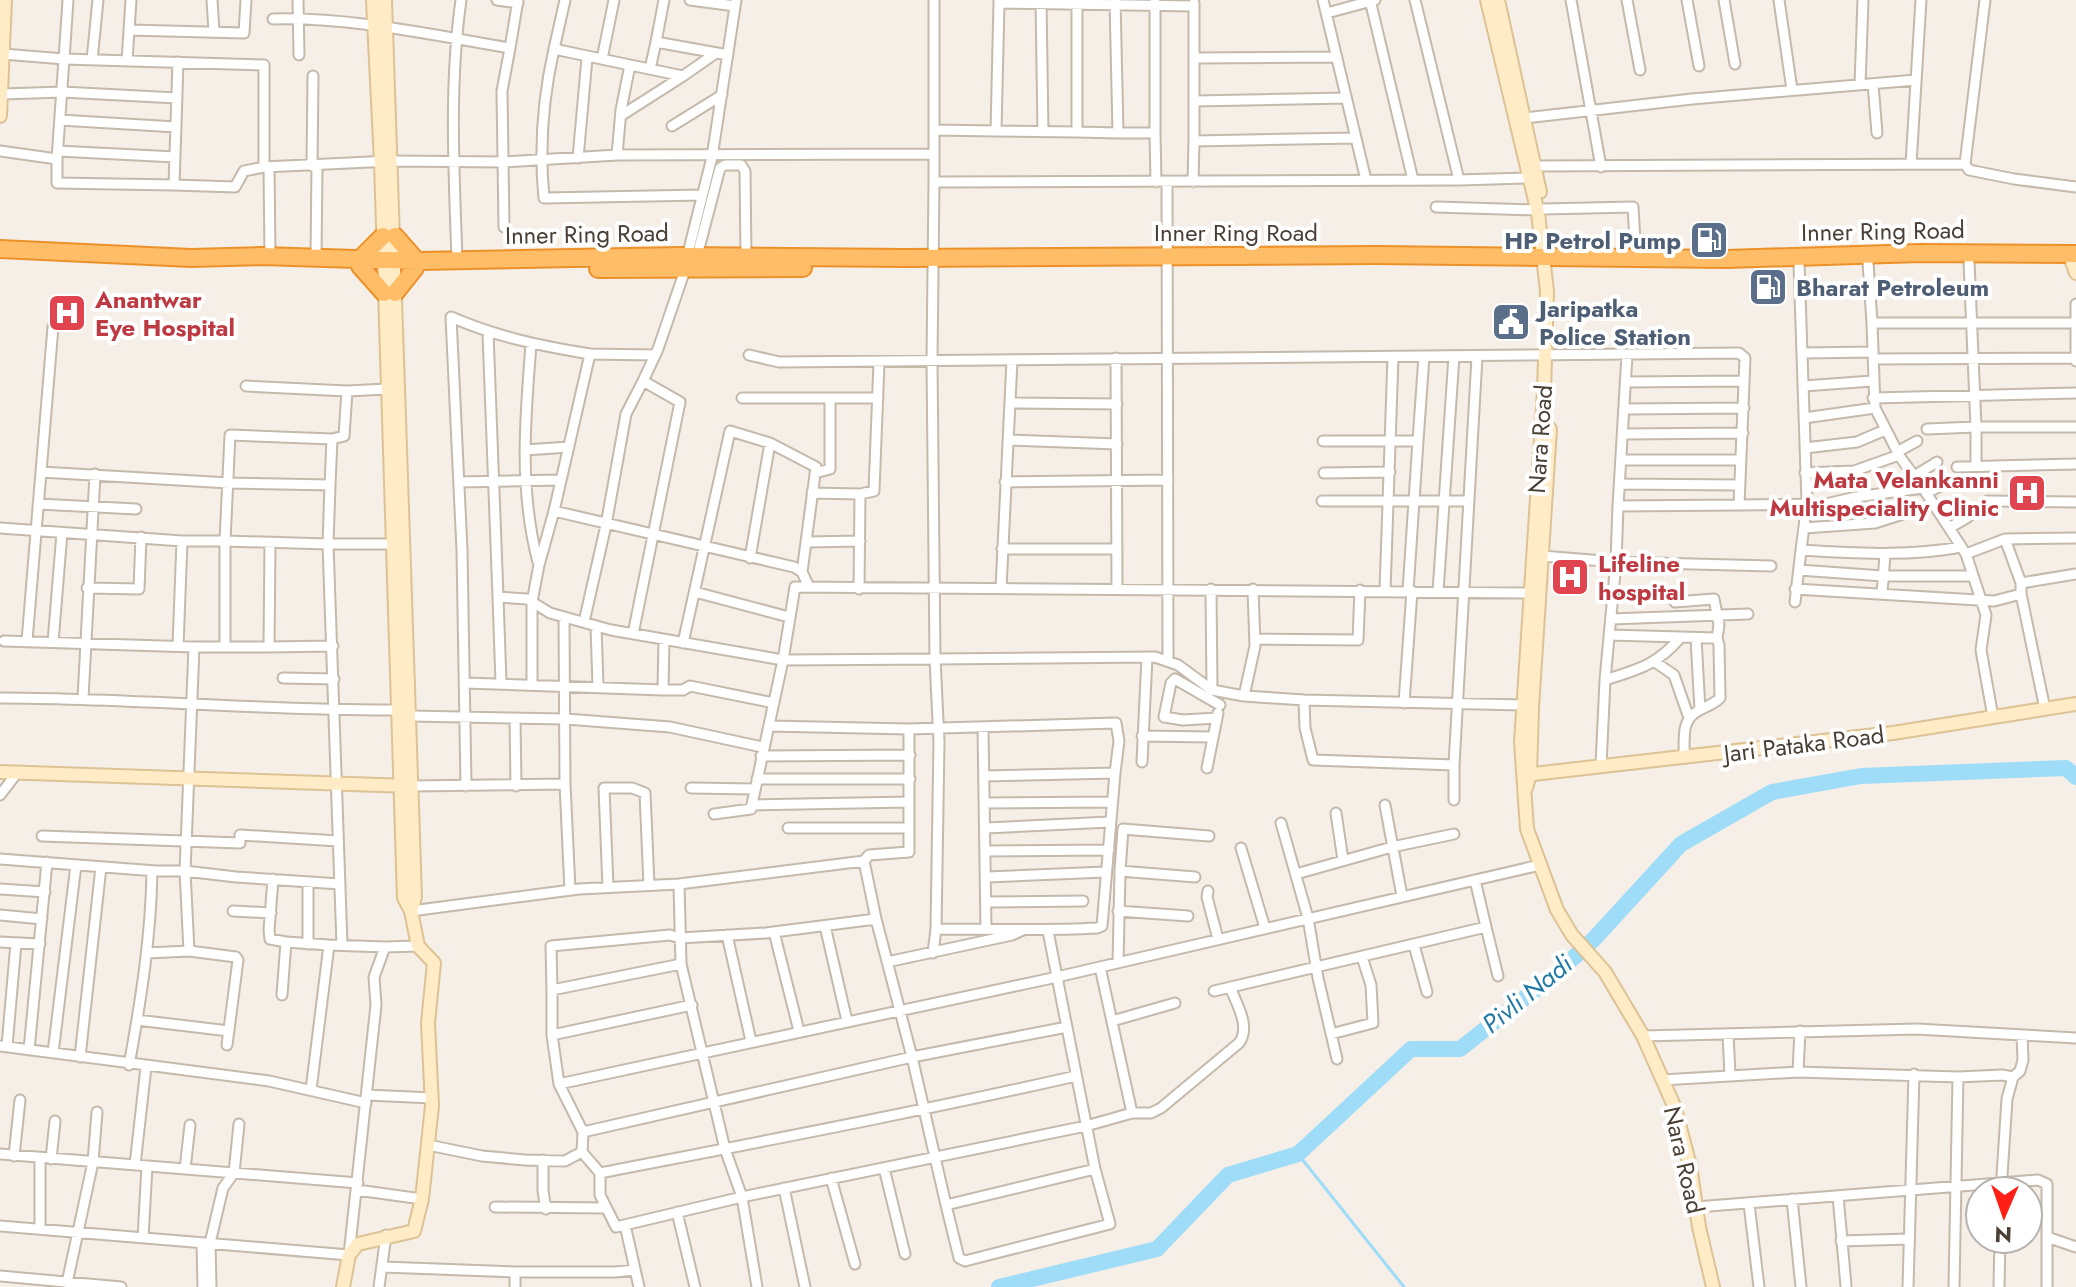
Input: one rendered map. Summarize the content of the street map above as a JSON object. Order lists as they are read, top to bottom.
{
  "streets": {
    "highway": ["Inner Ring Road"],
    "street": ["Nara Road", "Jari Pataka Road"]
  },
  "crossings": [
    ["Inner Ring Road", "Nara Road"],
    ["Nara Road", "Jari Pataka Road"]
  ],
  "water": ["Pivli Nadi"],
  "places": {
    "fuel station": ["HP Petrol Pump", "Bharat Petroleum"],
    "hospital": ["Anantwar Eye Hospital", "Mata Velankanni Multispeciality Clinic", "Lifeline hospital"],
    "public building": ["Jaripatka Police Station"]
  },
  "north": "bottom"
}
